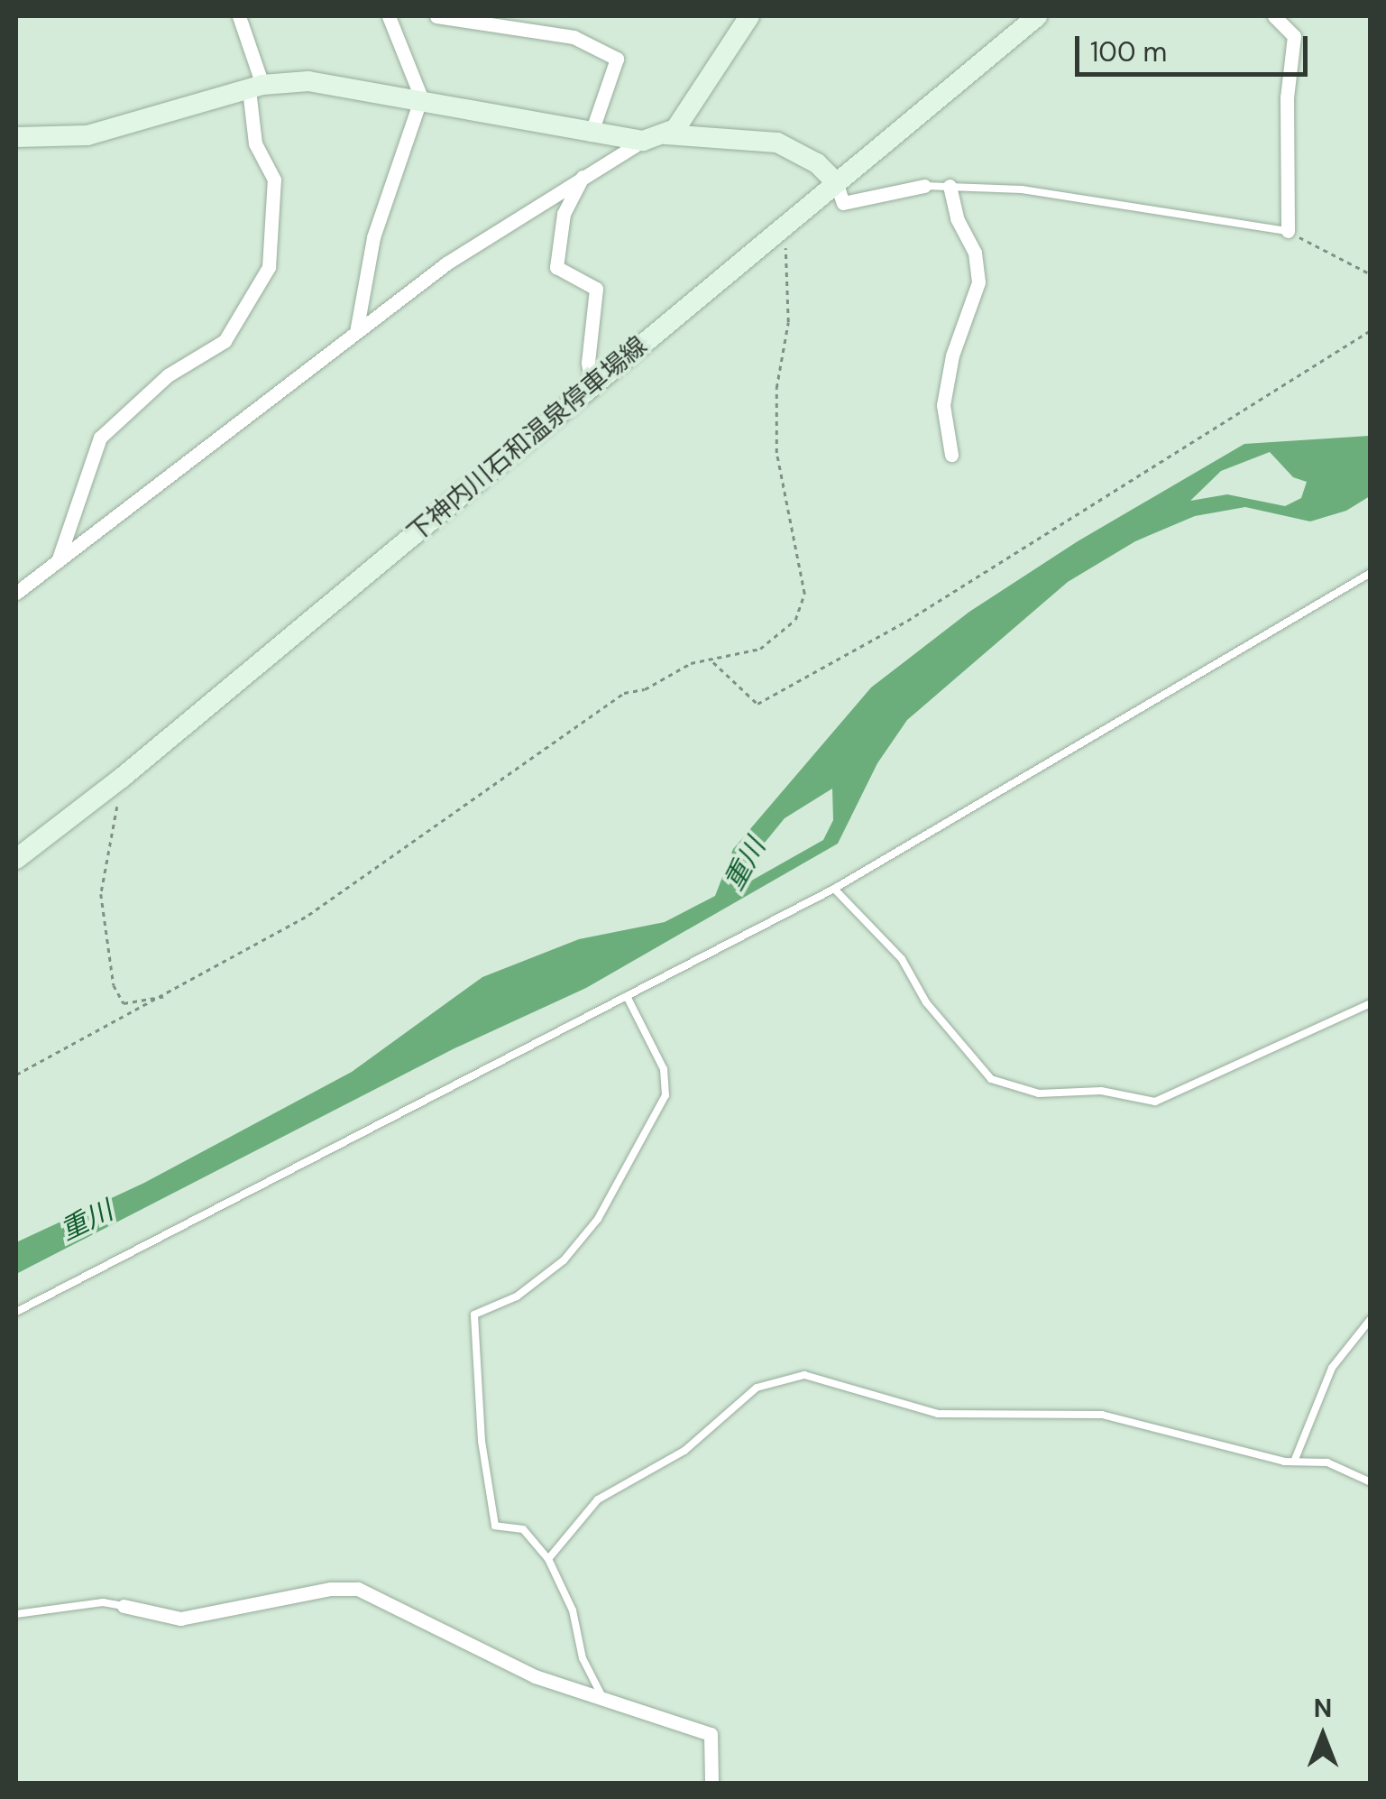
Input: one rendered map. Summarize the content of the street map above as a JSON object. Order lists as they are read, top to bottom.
{
  "streets": {
    "main road": ["下神内川石和温泉停車場線"]
  },
  "water": ["重川"],
  "scale_bar": "100 m",
  "north": "top"
}
